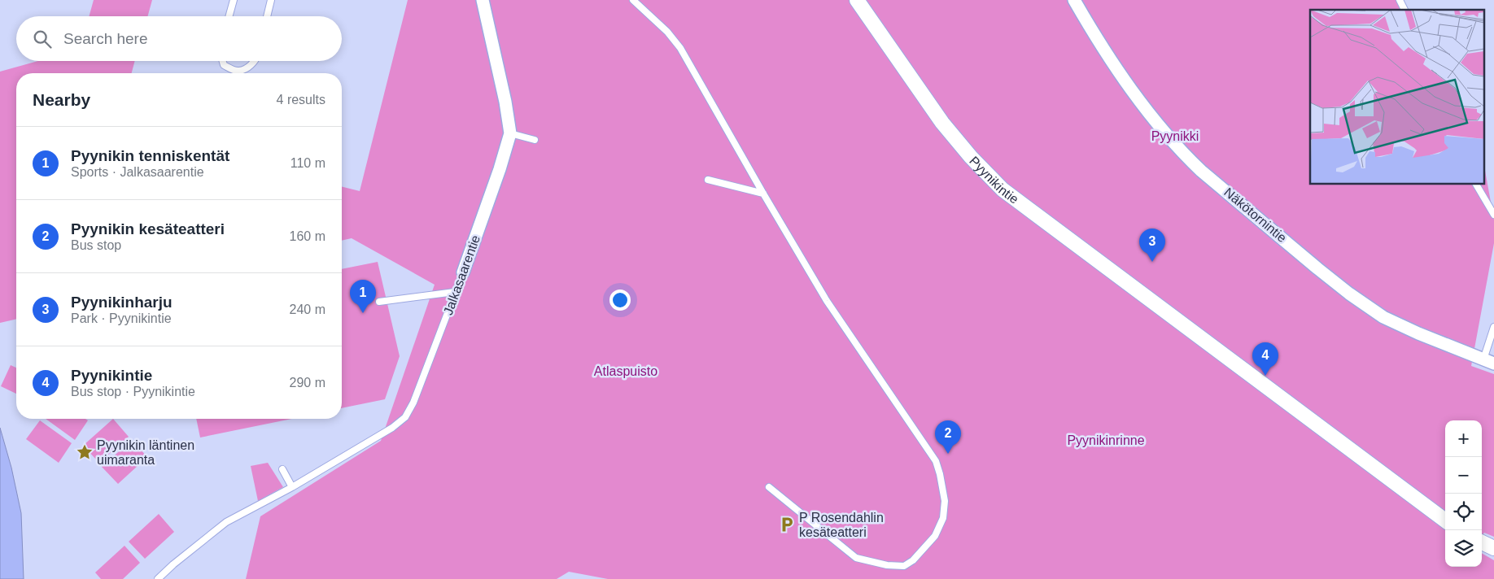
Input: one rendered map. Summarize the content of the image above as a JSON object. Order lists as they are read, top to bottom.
{
  "streets": {
    "street": ["Pyynikintie", "Näkötornintie", "Jalkasaarentie"]
  },
  "parks": ["Pyynikki", "Atlaspuisto", "Pyynikinrinne"],
  "places": {
    "place": ["Pyynikin läntinen uimaranta"],
    "parking": ["P Rosendahlin kesäteatteri"]
  },
  "page": {
    "search": "Search here",
    "heading": ["Nearby", "4 results"],
    "list": [
      {
        "mark": "1",
        "name": "Pyynikin tenniskentät",
        "note": "Sports · Jalkasaarentie",
        "value": "110 m"
      },
      {
        "mark": "2",
        "name": "Pyynikin kesäteatteri",
        "note": "Bus stop",
        "value": "160 m"
      },
      {
        "mark": "3",
        "name": "Pyynikinharju",
        "note": "Park · Pyynikintie",
        "value": "240 m"
      },
      {
        "mark": "4",
        "name": "Pyynikintie",
        "note": "Bus stop · Pyynikintie",
        "value": "290 m"
      }
    ],
    "pins": [
      "3",
      "1",
      "4",
      "2"
    ],
    "map_buttons": ["+", "−"]
  }
}
